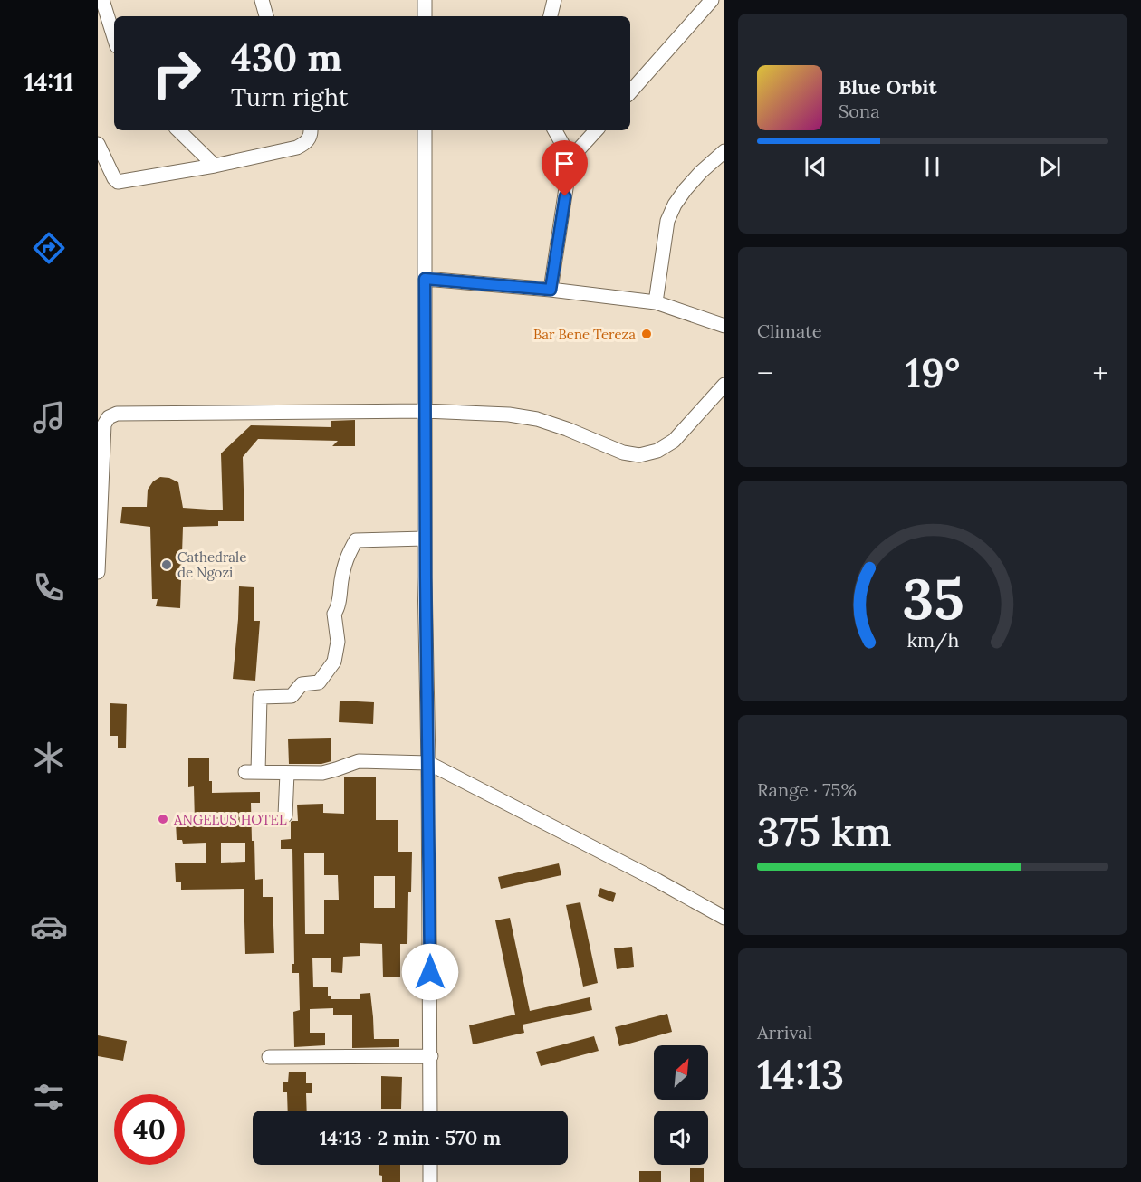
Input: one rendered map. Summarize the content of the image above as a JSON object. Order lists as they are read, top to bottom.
{
  "places": ["Bar Bene Tereza", "Cathedrale de Ngozi", "ANGELUS HOTEL"],
  "north": "top right",
  "page": {
    "tabs": "14:11",
    "turn": ["430 m", "Turn right"],
    "song": ["Blue Orbit", "Sona"],
    "tile": [
      "Climate",
      ["Range · 75%", "375 km"],
      ["Arrival", "14:13"]
    ],
    "heat": ["−", "19°", "+"],
    "limit": "40",
    "trip": "14:13 · 2 min · 570 m",
    "gauge": ["35", "km/h"]
  }
}
